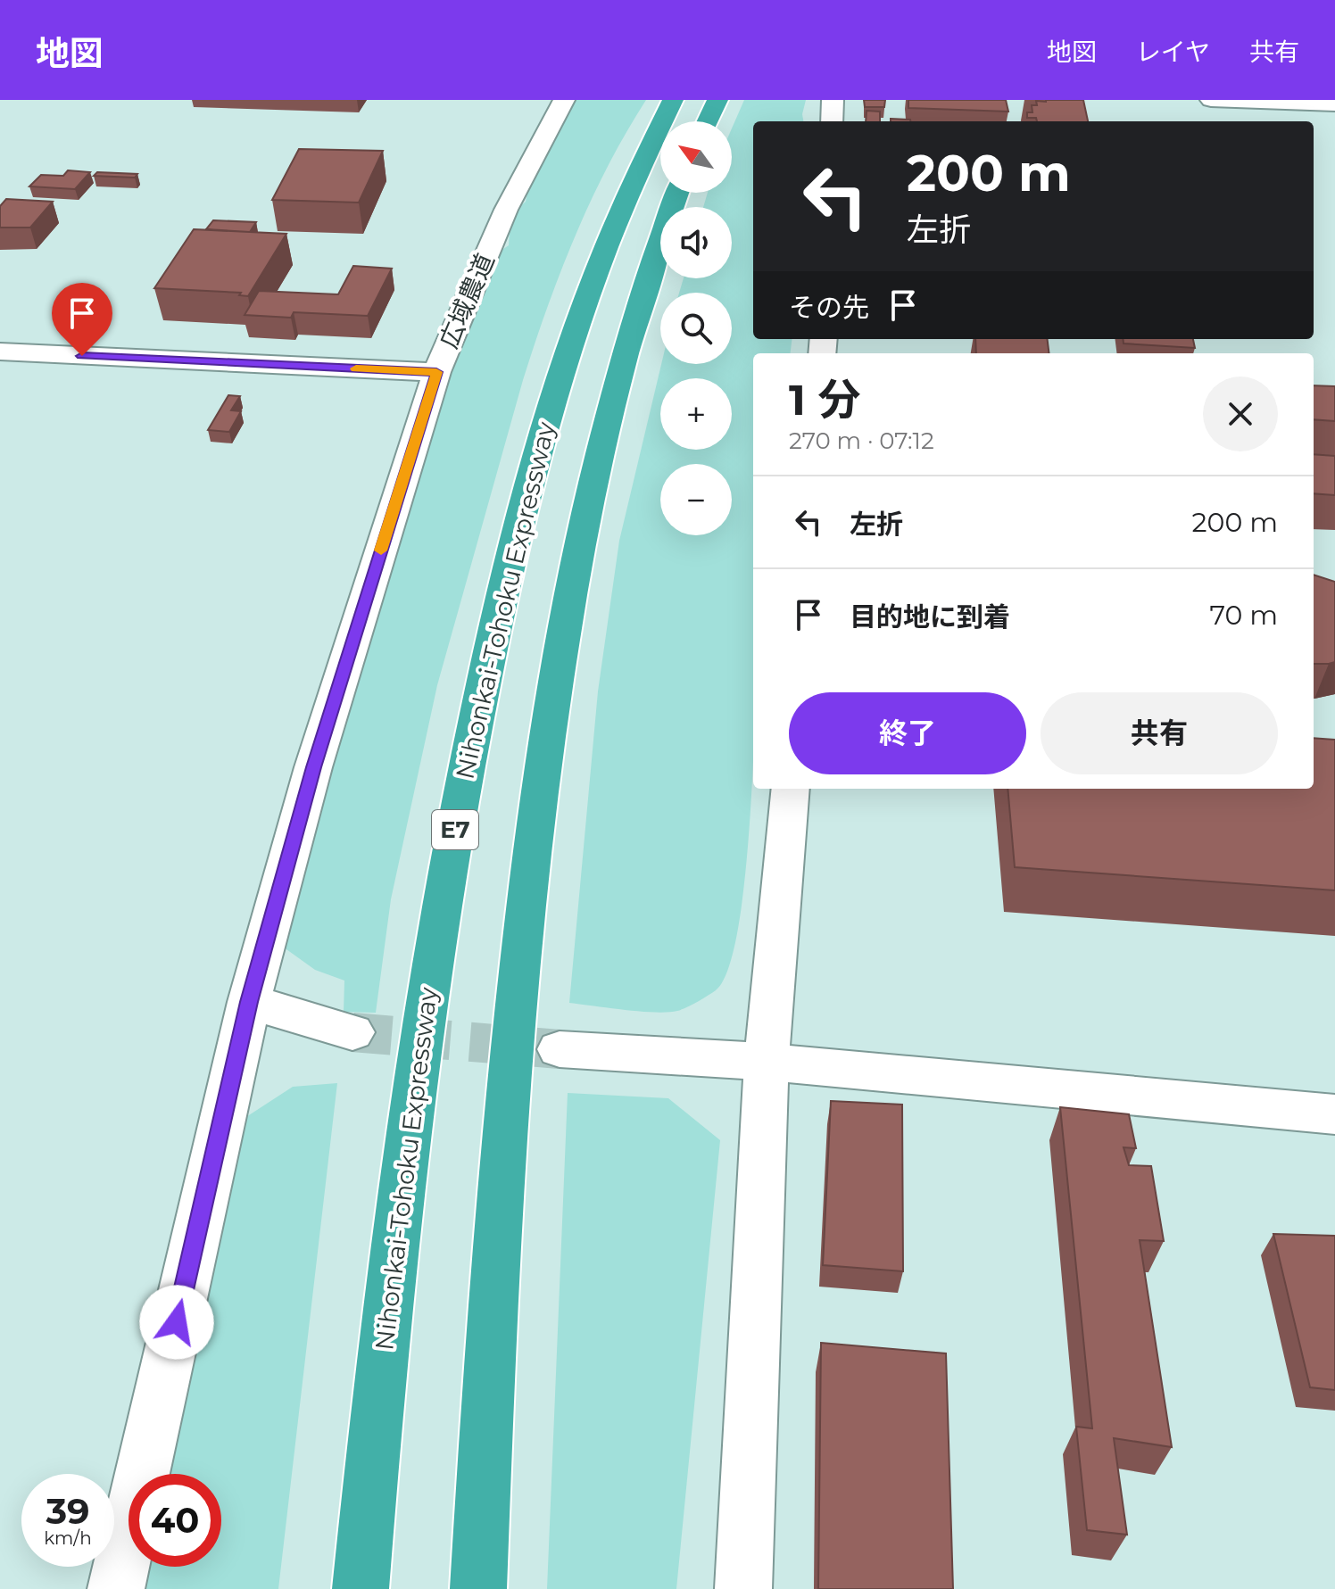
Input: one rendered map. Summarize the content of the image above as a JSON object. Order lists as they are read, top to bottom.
{
  "streets": {
    "highway": ["Nihonkai-Tohoku Expressway", "E7"],
    "street": ["広域農道"]
  },
  "north": "top left",
  "page": {
    "header": "地図",
    "nav": ["地図", "レイヤ", "共有"],
    "map_buttons": ["+", "−"],
    "turn": ["200 m", "左折"],
    "then": "その先",
    "heading": ["1 分", "270 m · 07:12"],
    "list": [
      {
        "name": "左折",
        "value": "200 m"
      },
      {
        "name": "目的地に到着",
        "value": "70 m"
      }
    ],
    "buttons": ["終了", "共有"],
    "speed": "39 km/h",
    "limit": "40"
  }
}
